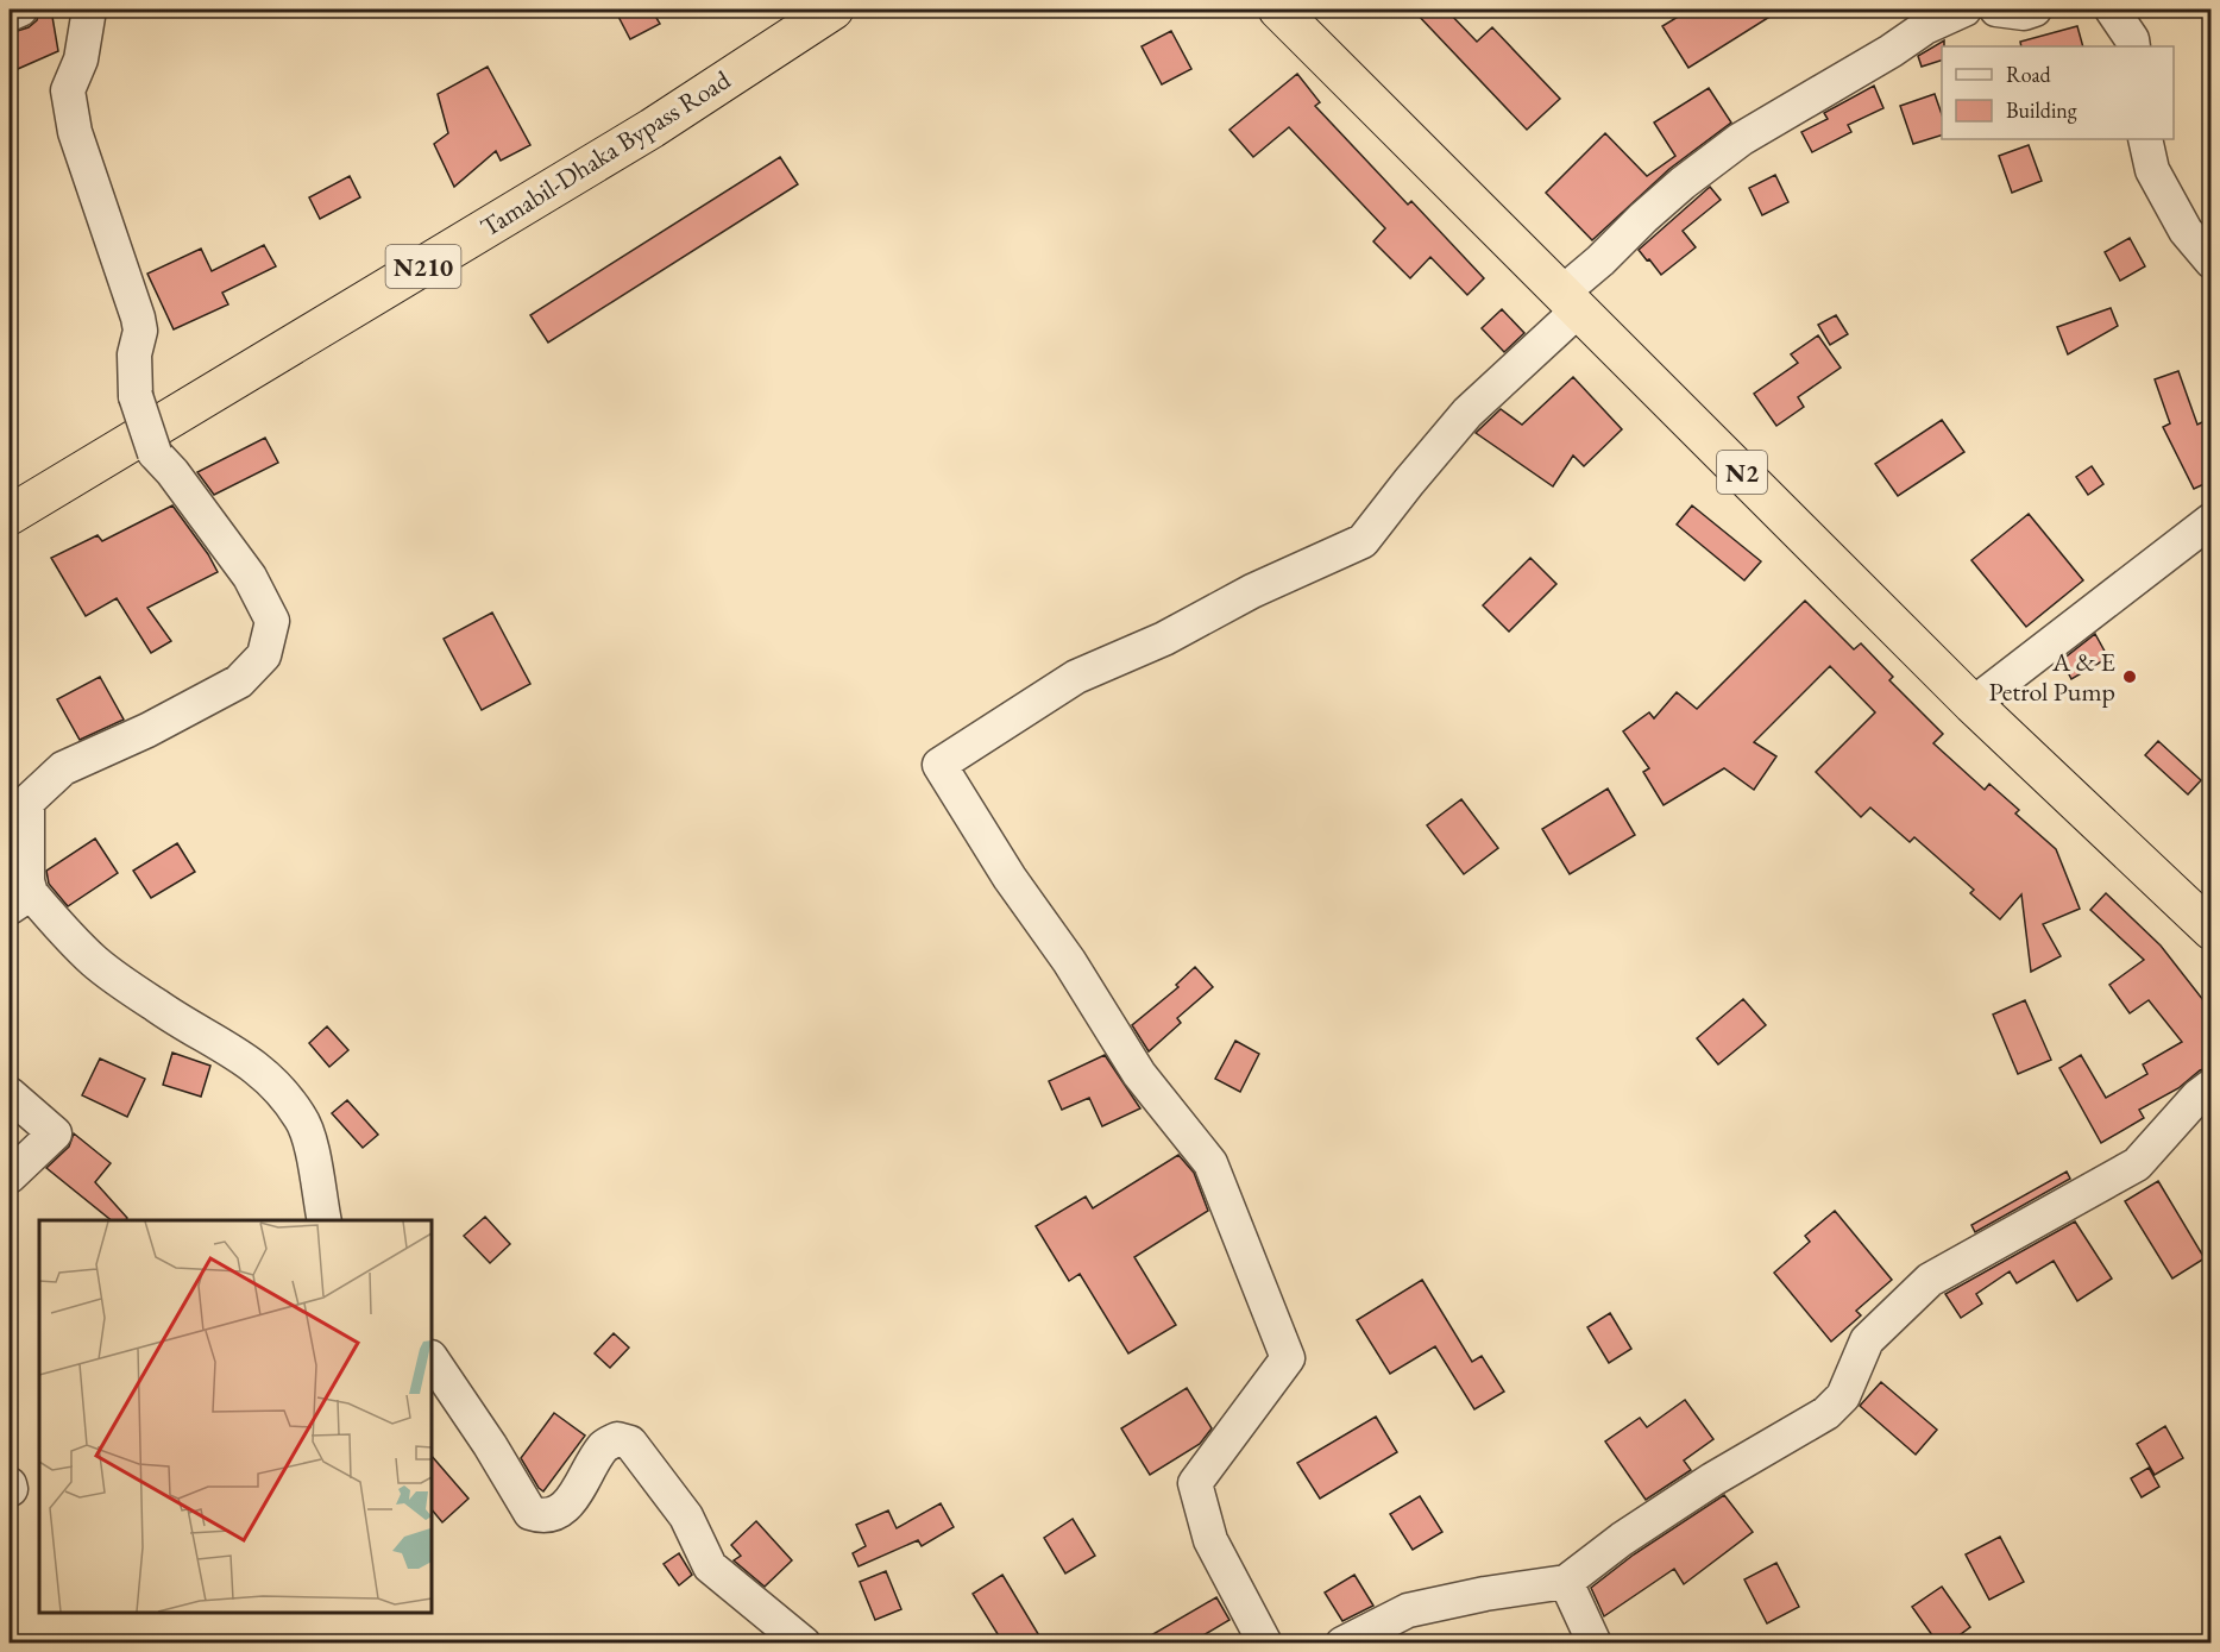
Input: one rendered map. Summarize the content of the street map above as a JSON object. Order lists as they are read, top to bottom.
{
  "streets": {
    "highway": ["Tamabil-Dhaka Bypass Road", "N210", "N2"]
  },
  "places": ["A & E Petrol Pump"],
  "legend": ["Road", "Building"]
}
